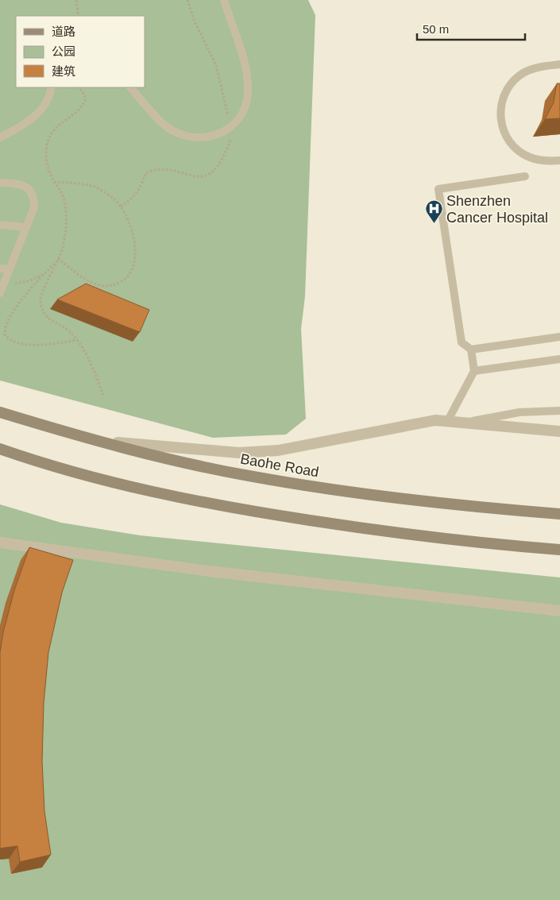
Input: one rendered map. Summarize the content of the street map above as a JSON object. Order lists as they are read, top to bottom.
{
  "streets": {
    "main road": ["Baohe Road"]
  },
  "places": {
    "hospital": ["Shenzhen Cancer Hospital"]
  },
  "legend": ["道路", "公园", "建筑"],
  "scale_bar": "50 m"
}
